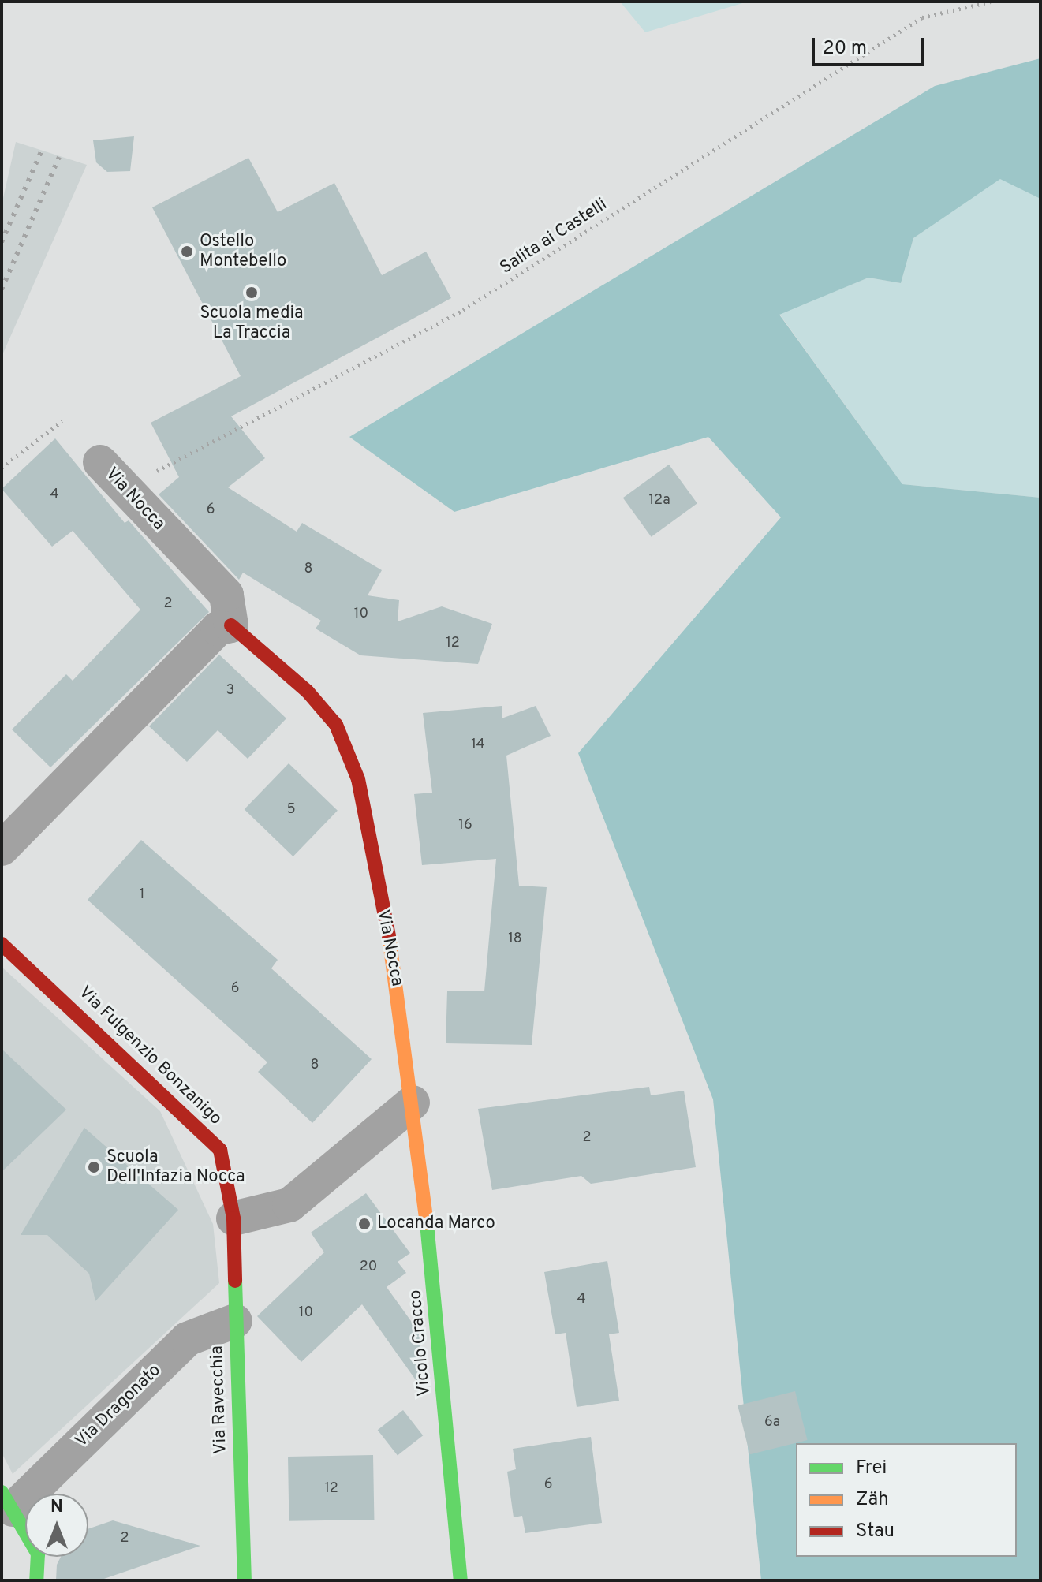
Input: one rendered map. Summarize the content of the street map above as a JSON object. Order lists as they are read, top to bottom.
{
  "streets": {
    "street": [
      "Via Nocca",
      "Via Fulgenzio Bonzanigo",
      "Vicolo Cracco",
      "Via Ravecchia",
      "Via Dragonato"
    ],
    "path": ["Salita ai Castelli"]
  },
  "crossings": [
    ["Salita ai Castelli", "Via Nocca"],
    ["Via Nocca", "Vicolo Cracco"],
    ["Via Fulgenzio Bonzanigo", "Via Ravecchia"],
    ["Via Ravecchia", "Via Dragonato"]
  ],
  "places": [
    "Ostello Montebello",
    "Scuola media La Traccia",
    "Scuola Dell'Infazia Nocca",
    "Locanda Marco"
  ],
  "house_numbers": [
    "4",
    "12a",
    "6",
    "8",
    "2",
    "10",
    "12",
    "3",
    "14",
    "5",
    "16",
    "1",
    "18",
    "6",
    "8",
    "2",
    "20",
    "4",
    "10",
    "6a",
    "6",
    "12",
    "2"
  ],
  "legend": ["Frei", "Zäh", "Stau"],
  "scale_bar": "20 m",
  "north": "top"
}
